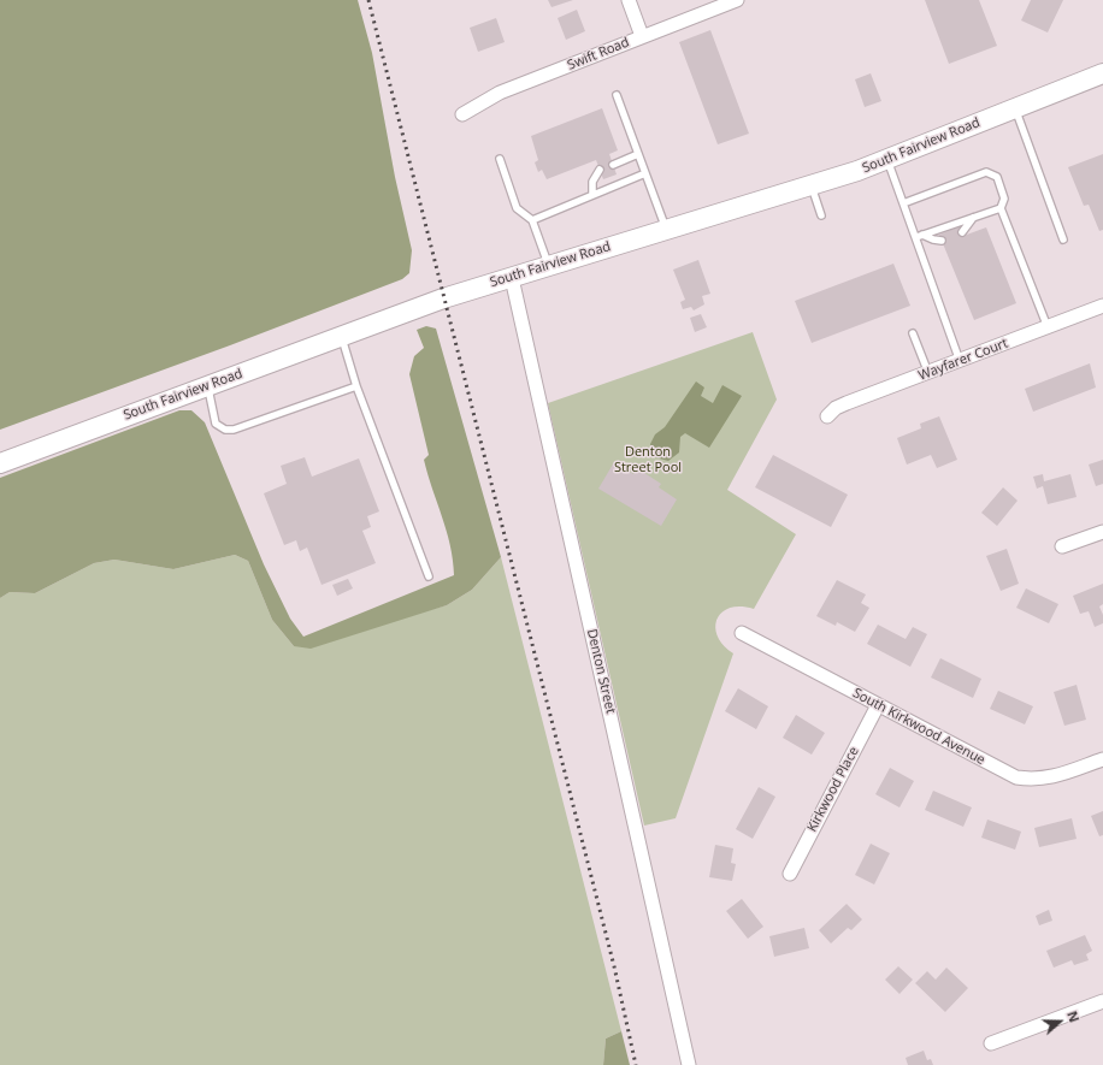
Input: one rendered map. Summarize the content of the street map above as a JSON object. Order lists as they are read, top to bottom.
{
  "streets": {
    "main road": ["South Fairview Road"],
    "street": [
      "Swift Road",
      "Wayfarer Court",
      "Denton Street",
      "South Kirkwood Avenue",
      "Kirkwood Place"
    ]
  },
  "crossings": [
    ["South Fairview Road", "Denton Street"],
    ["South Kirkwood Avenue", "Kirkwood Place"]
  ],
  "parks": ["Denton Street Pool"],
  "north": "right"
}
